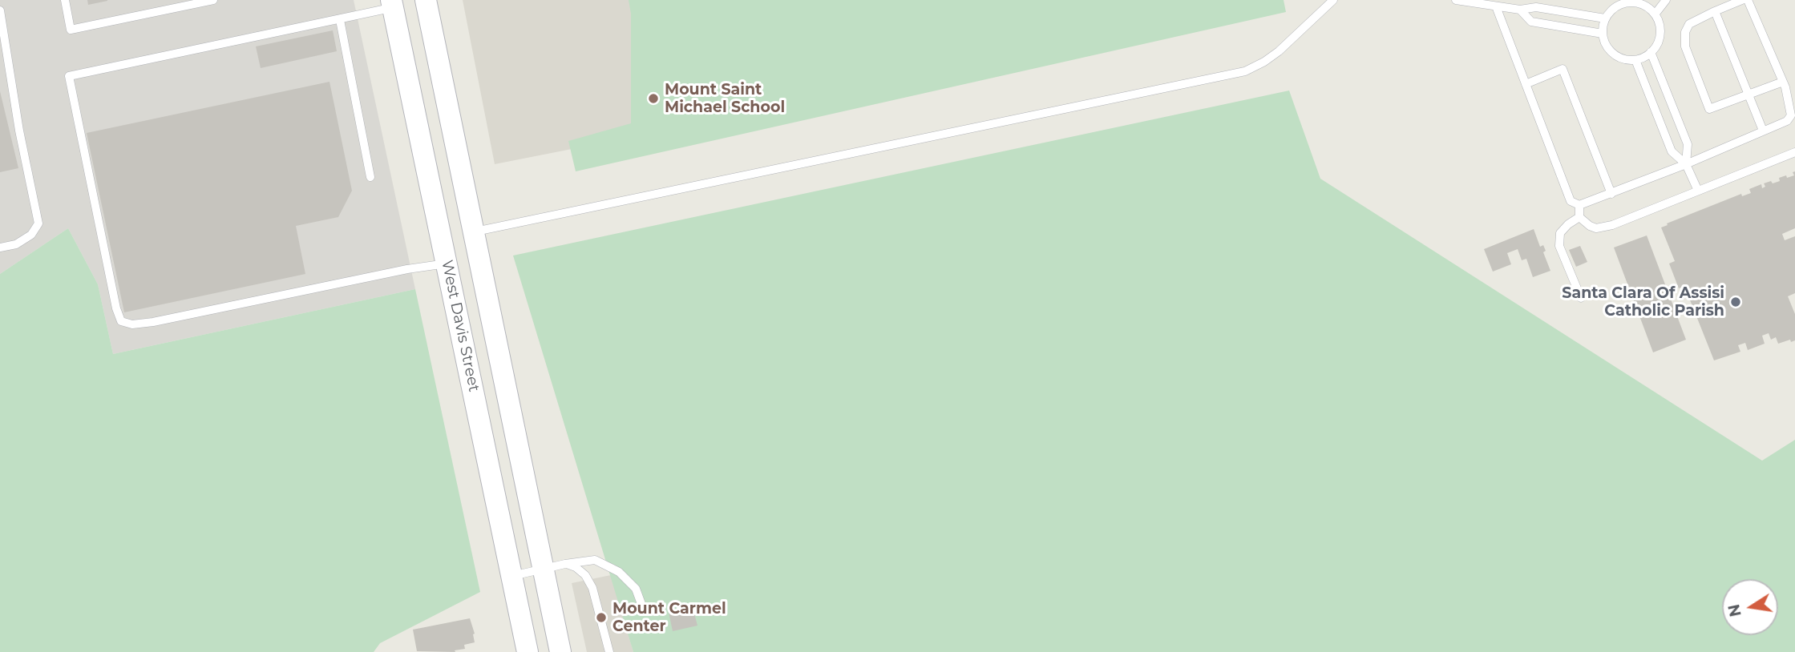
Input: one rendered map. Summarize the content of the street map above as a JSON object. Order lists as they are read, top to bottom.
{
  "streets": {
    "main road": ["West Davis Street"]
  },
  "places": ["Mount Saint Michael School", "Santa Clara Of Assisi Catholic Parish", "Mount Carmel Center"],
  "north": "left"
}
